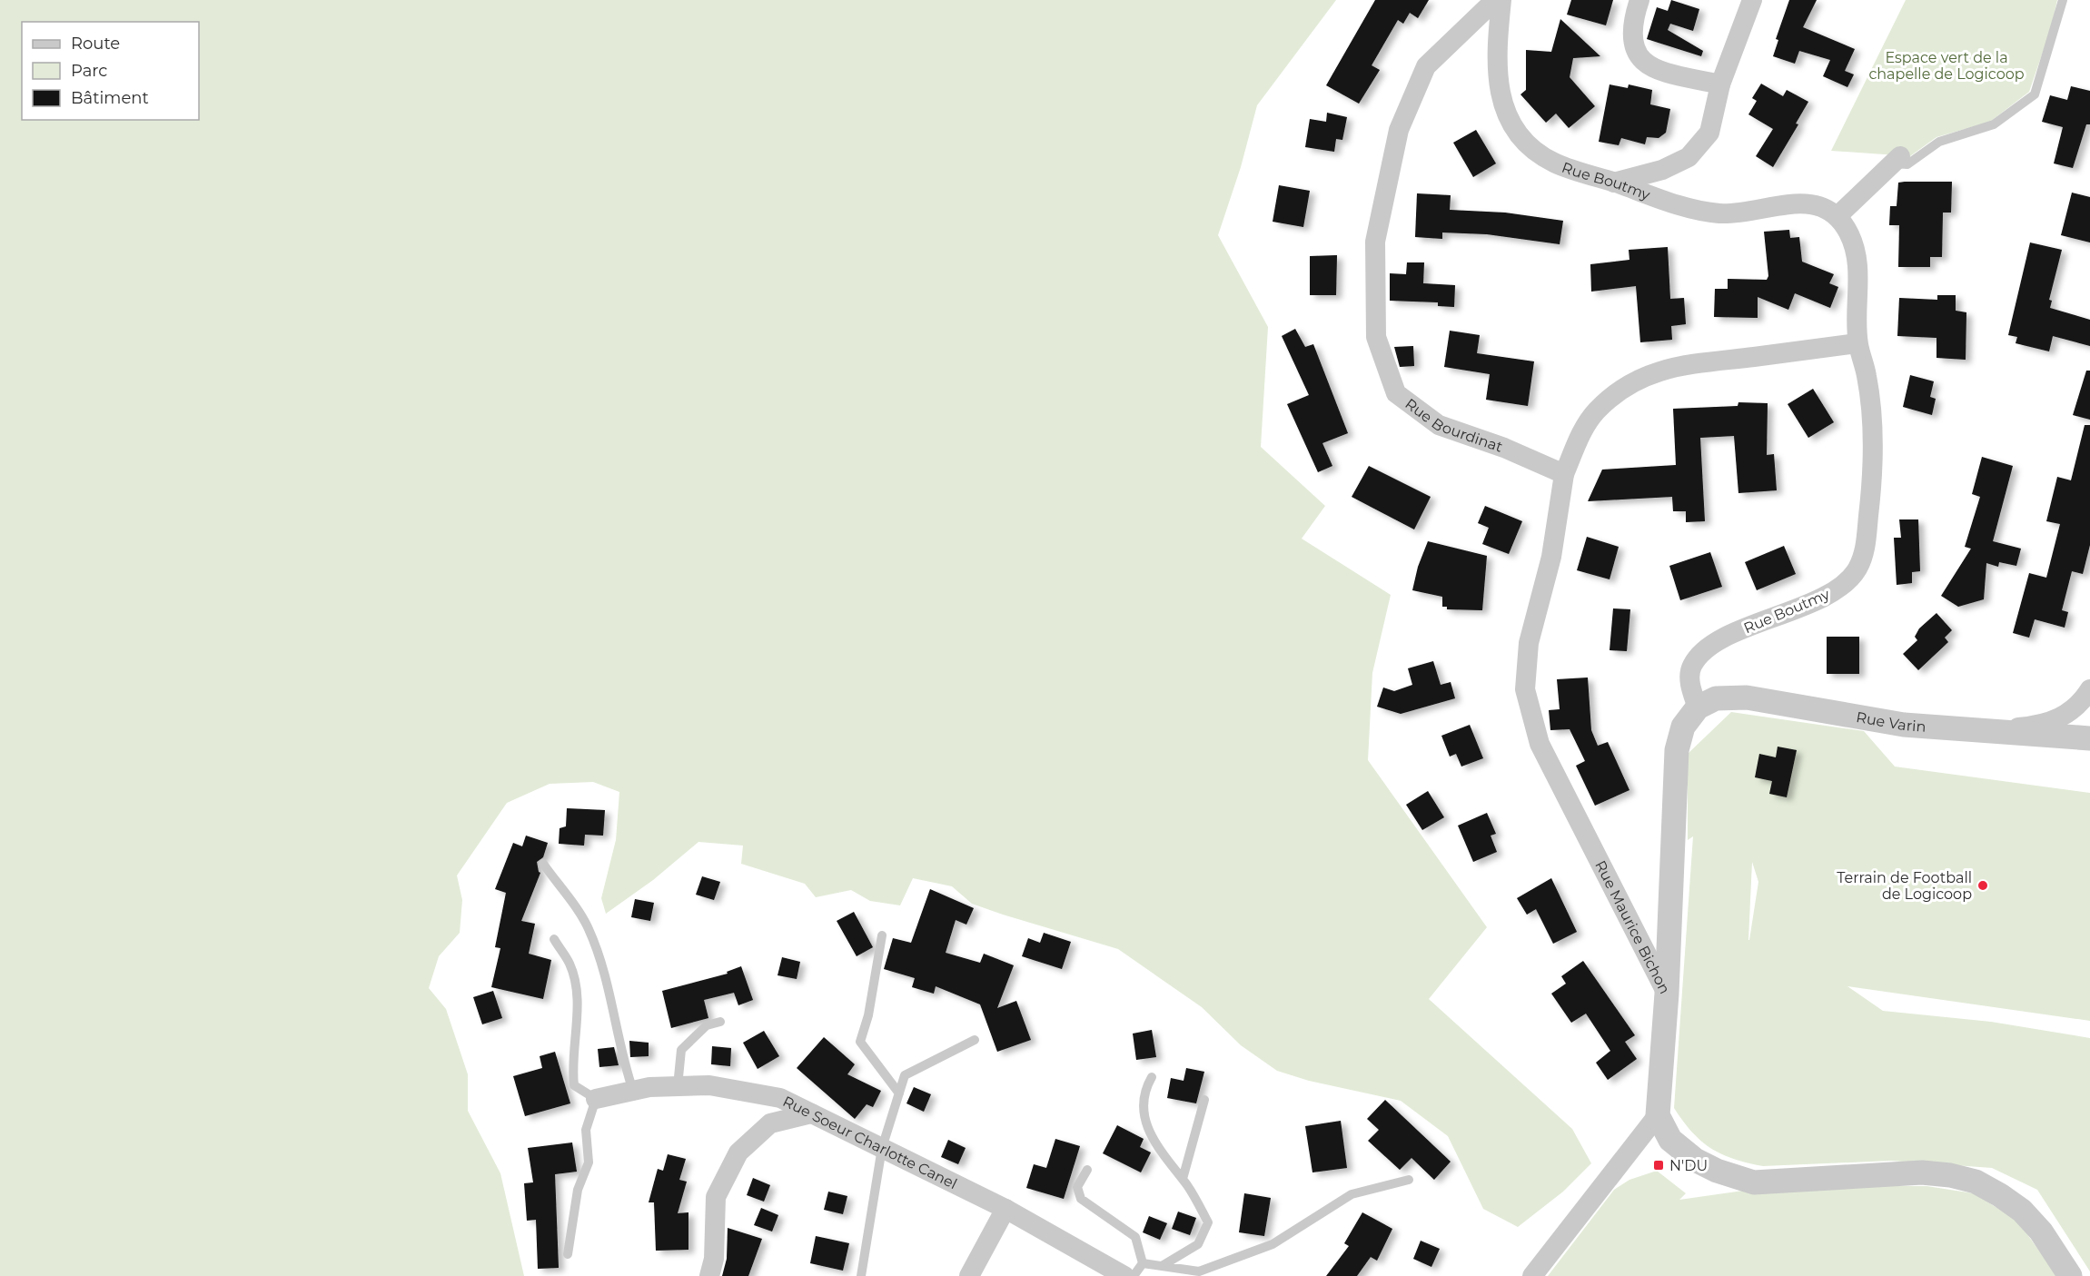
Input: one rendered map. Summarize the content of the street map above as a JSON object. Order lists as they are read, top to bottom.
{
  "streets": {
    "street": [
      "Rue Boutmy",
      "Rue Bourdinat",
      "Rue Varin",
      "Rue Maurice Bichon",
      "Rue Soeur Charlotte Canel"
    ]
  },
  "crossings": [
    ["Rue Boutmy", "Rue Varin"],
    ["Rue Bourdinat", "Rue Maurice Bichon"]
  ],
  "parks": ["Espace vert de la chapelle de Logicoop"],
  "places": {
    "other": ["Terrain de Football de Logicoop"],
    "transit": ["N'DU"]
  },
  "legend": ["Route", "Parc", "Bâtiment"]
}
